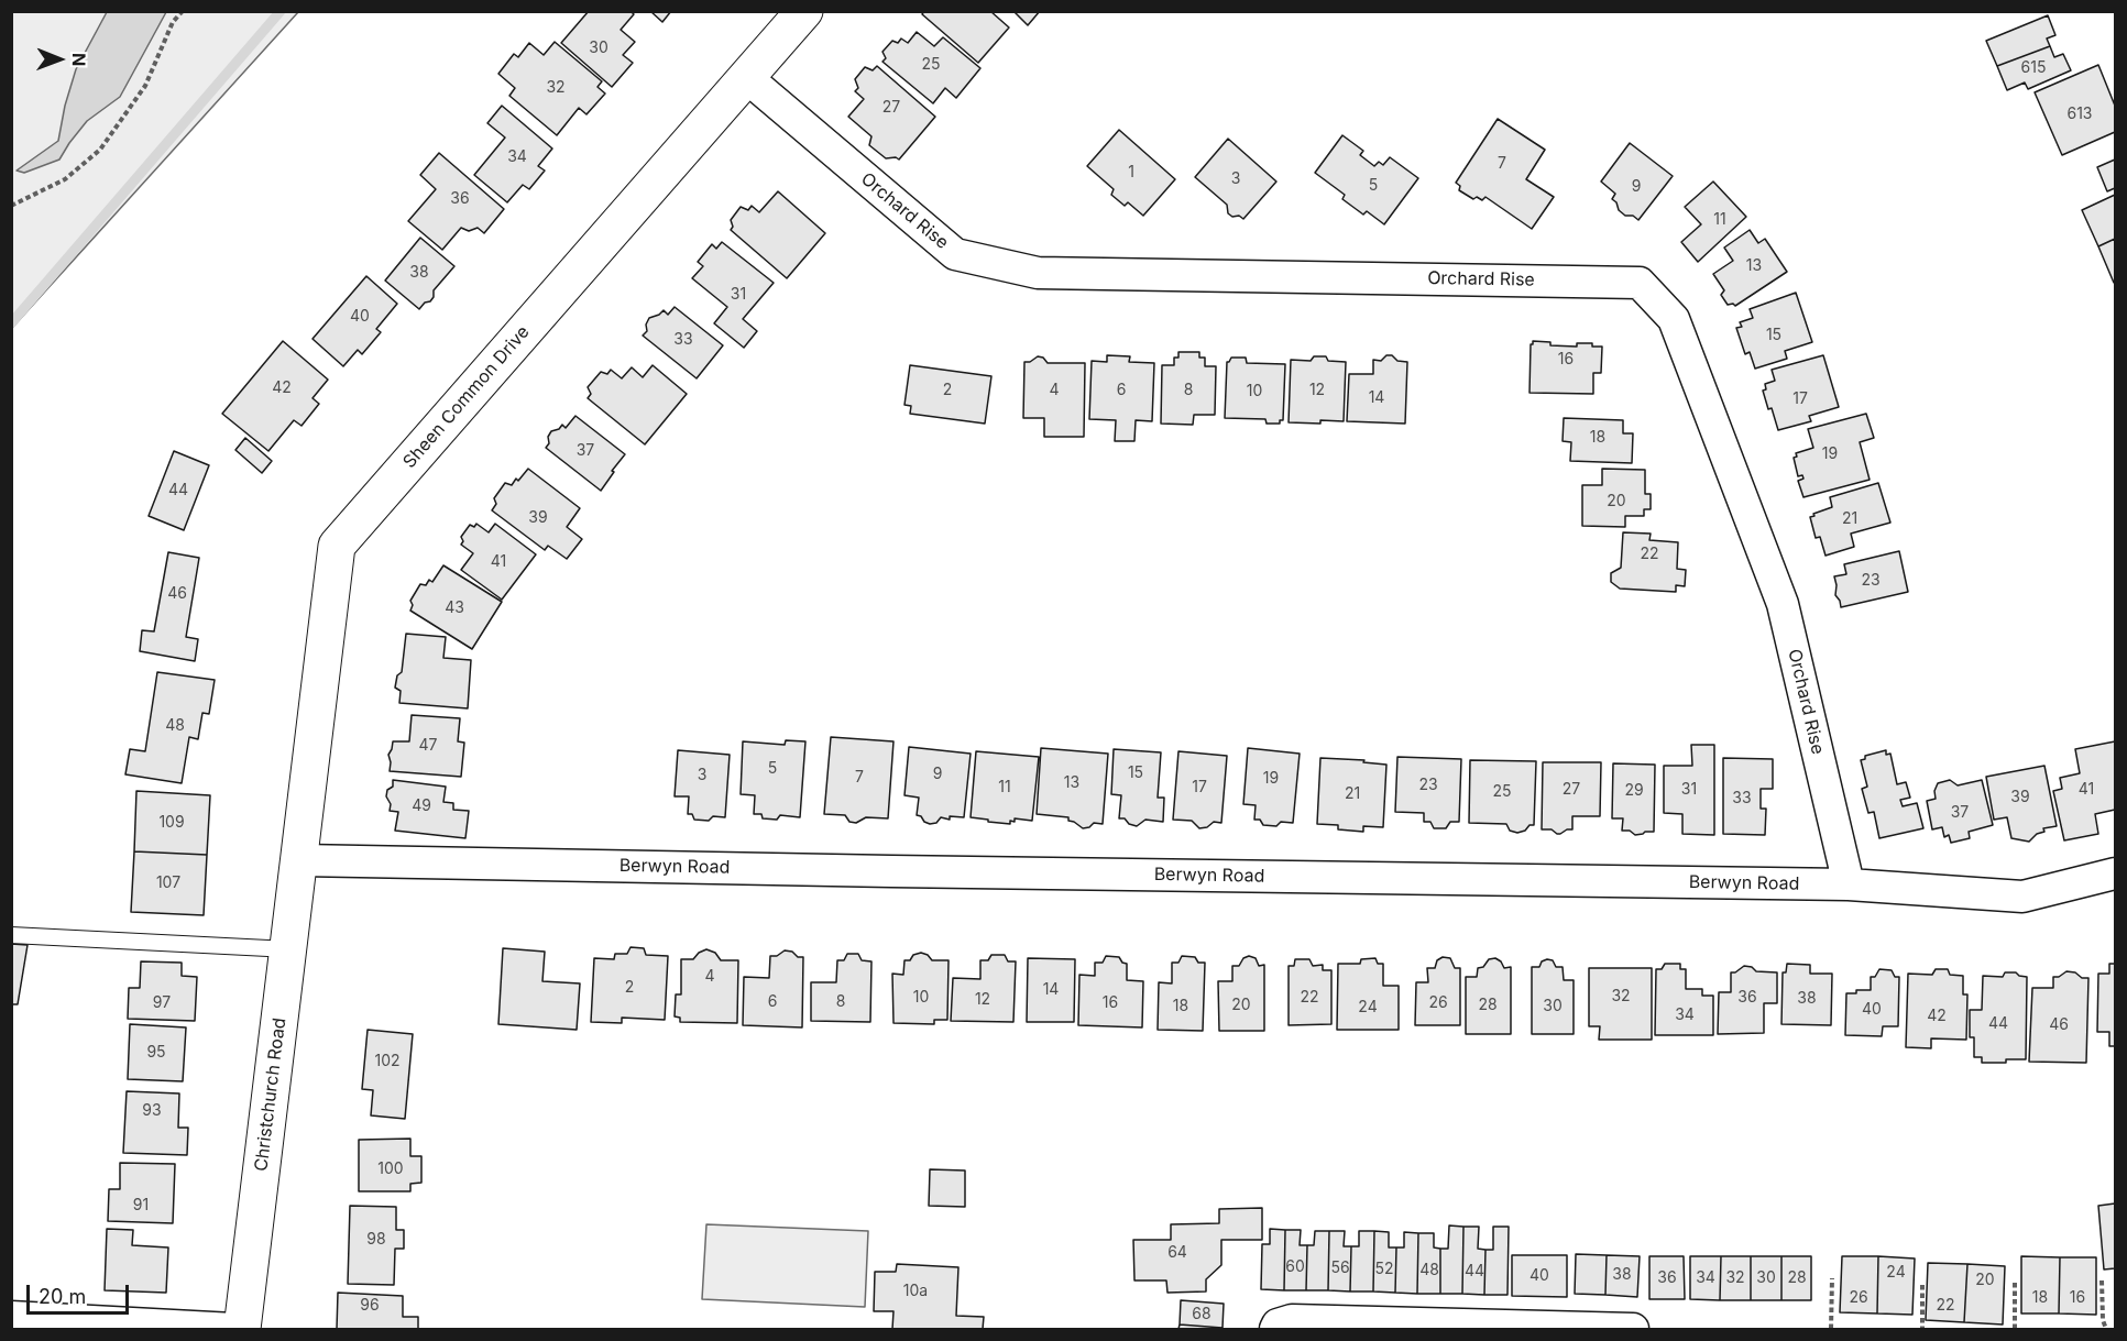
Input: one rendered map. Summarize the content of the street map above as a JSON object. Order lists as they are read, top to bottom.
{
  "streets": {
    "street": [
      "Orchard Rise",
      "Sheen Common Drive",
      "Berwyn Road",
      "Christchurch Road"
    ]
  },
  "crossings": [
    ["Orchard Rise", "Sheen Common Drive"],
    ["Orchard Rise", "Berwyn Road"],
    ["Sheen Common Drive", "Berwyn Road"],
    ["Sheen Common Drive", "Christchurch Road"],
    ["Berwyn Road", "Christchurch Road"]
  ],
  "house_numbers": [
    "30",
    "25",
    "615",
    "32",
    "27",
    "613",
    "34",
    "7",
    "1",
    "3",
    "5",
    "9",
    "36",
    "11",
    "13",
    "38",
    "31",
    "40",
    "15",
    "33",
    "16",
    "42",
    "2",
    "4",
    "6",
    "8",
    "12",
    "10",
    "14",
    "17",
    "18",
    "37",
    "19",
    "44",
    "20",
    "39",
    "21",
    "22",
    "41",
    "23",
    "46",
    "43",
    "48",
    "47",
    "5",
    "15",
    "9",
    "3",
    "7",
    "19",
    "13",
    "23",
    "11",
    "17",
    "27",
    "31",
    "41",
    "29",
    "25",
    "21",
    "39",
    "33",
    "49",
    "37",
    "109",
    "107",
    "4",
    "2",
    "14",
    "32",
    "10",
    "22",
    "36",
    "38",
    "12",
    "6",
    "8",
    "97",
    "16",
    "26",
    "20",
    "28",
    "18",
    "30",
    "24",
    "40",
    "34",
    "42",
    "44",
    "46",
    "95",
    "102",
    "93",
    "100",
    "91",
    "98",
    "64",
    "60",
    "56",
    "52",
    "48",
    "44",
    "24",
    "38",
    "40",
    "36",
    "34",
    "32",
    "30",
    "28",
    "20",
    "10a",
    "26",
    "18",
    "16",
    "96",
    "22",
    "68"
  ],
  "scale_bar": "20 m",
  "north": "right"
}
